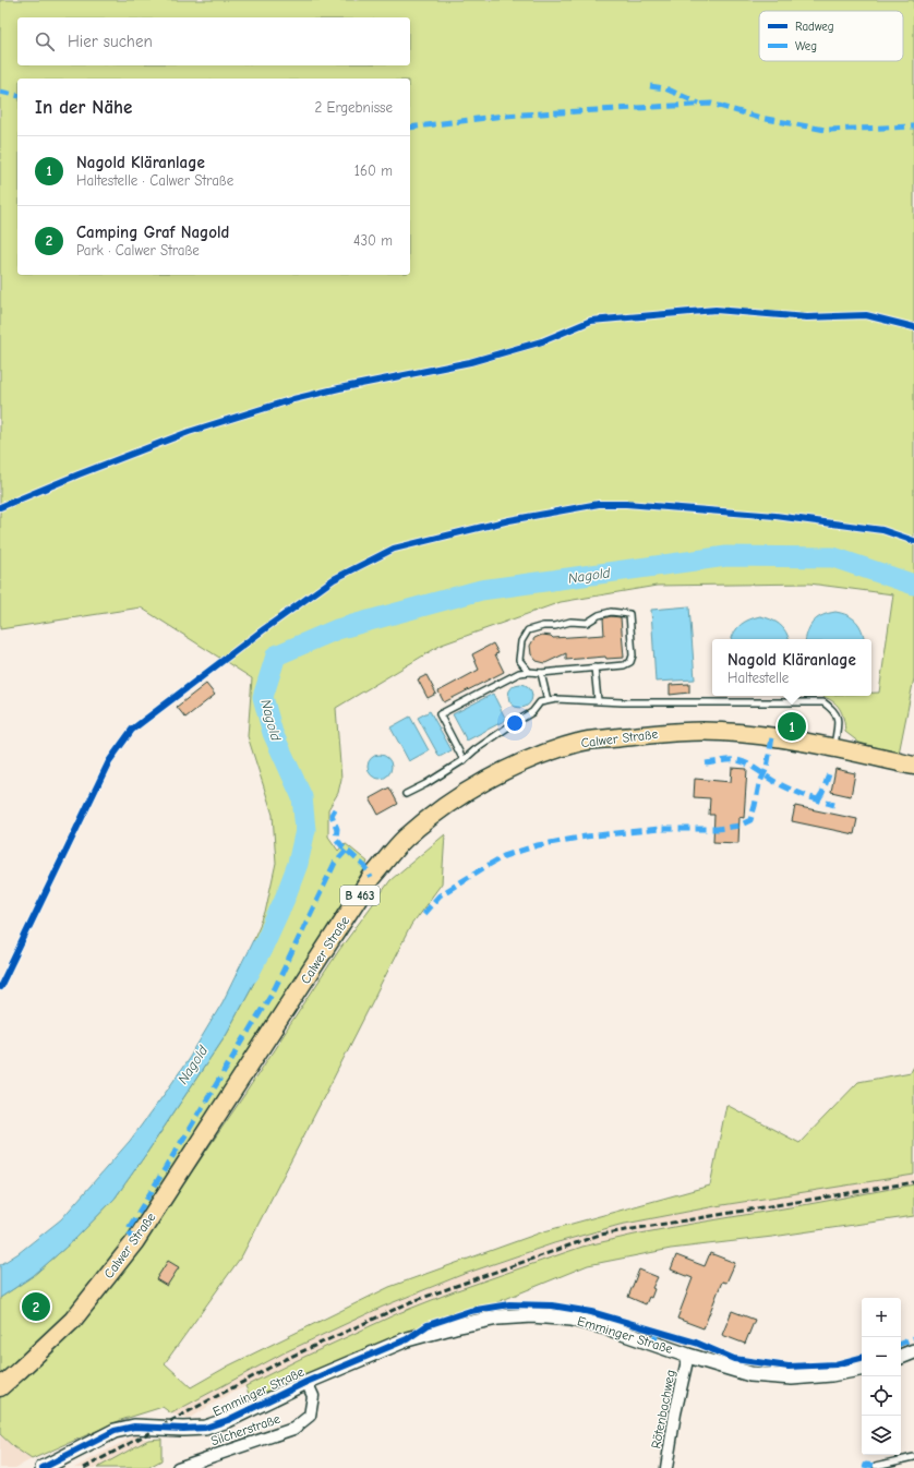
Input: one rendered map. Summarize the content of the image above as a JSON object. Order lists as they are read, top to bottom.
{
  "streets": {
    "main road": ["Calwer Straße", "B 463"],
    "street": ["Emminger Straße", "Rötenbachweg", "Silcherstraße"]
  },
  "crossings": [
    ["Emminger Straße", "Rötenbachweg"],
    ["Emminger Straße", "Silcherstraße"]
  ],
  "water": ["Nagold"],
  "legend": ["Radweg", "Weg"],
  "page": {
    "search": "Hier suchen",
    "heading": ["In der Nähe", "2 Ergebnisse"],
    "list": [
      {
        "mark": "1",
        "name": "Nagold Kläranlage",
        "note": "Haltestelle · Calwer Straße",
        "value": "160 m"
      },
      {
        "mark": "2",
        "name": "Camping Graf Nagold",
        "note": "Park · Calwer Straße",
        "value": "430 m"
      }
    ],
    "popup": ["Nagold Kläranlage", "Haltestelle"],
    "pins": ["1", "2"],
    "map_buttons": ["+", "−"]
  }
}
